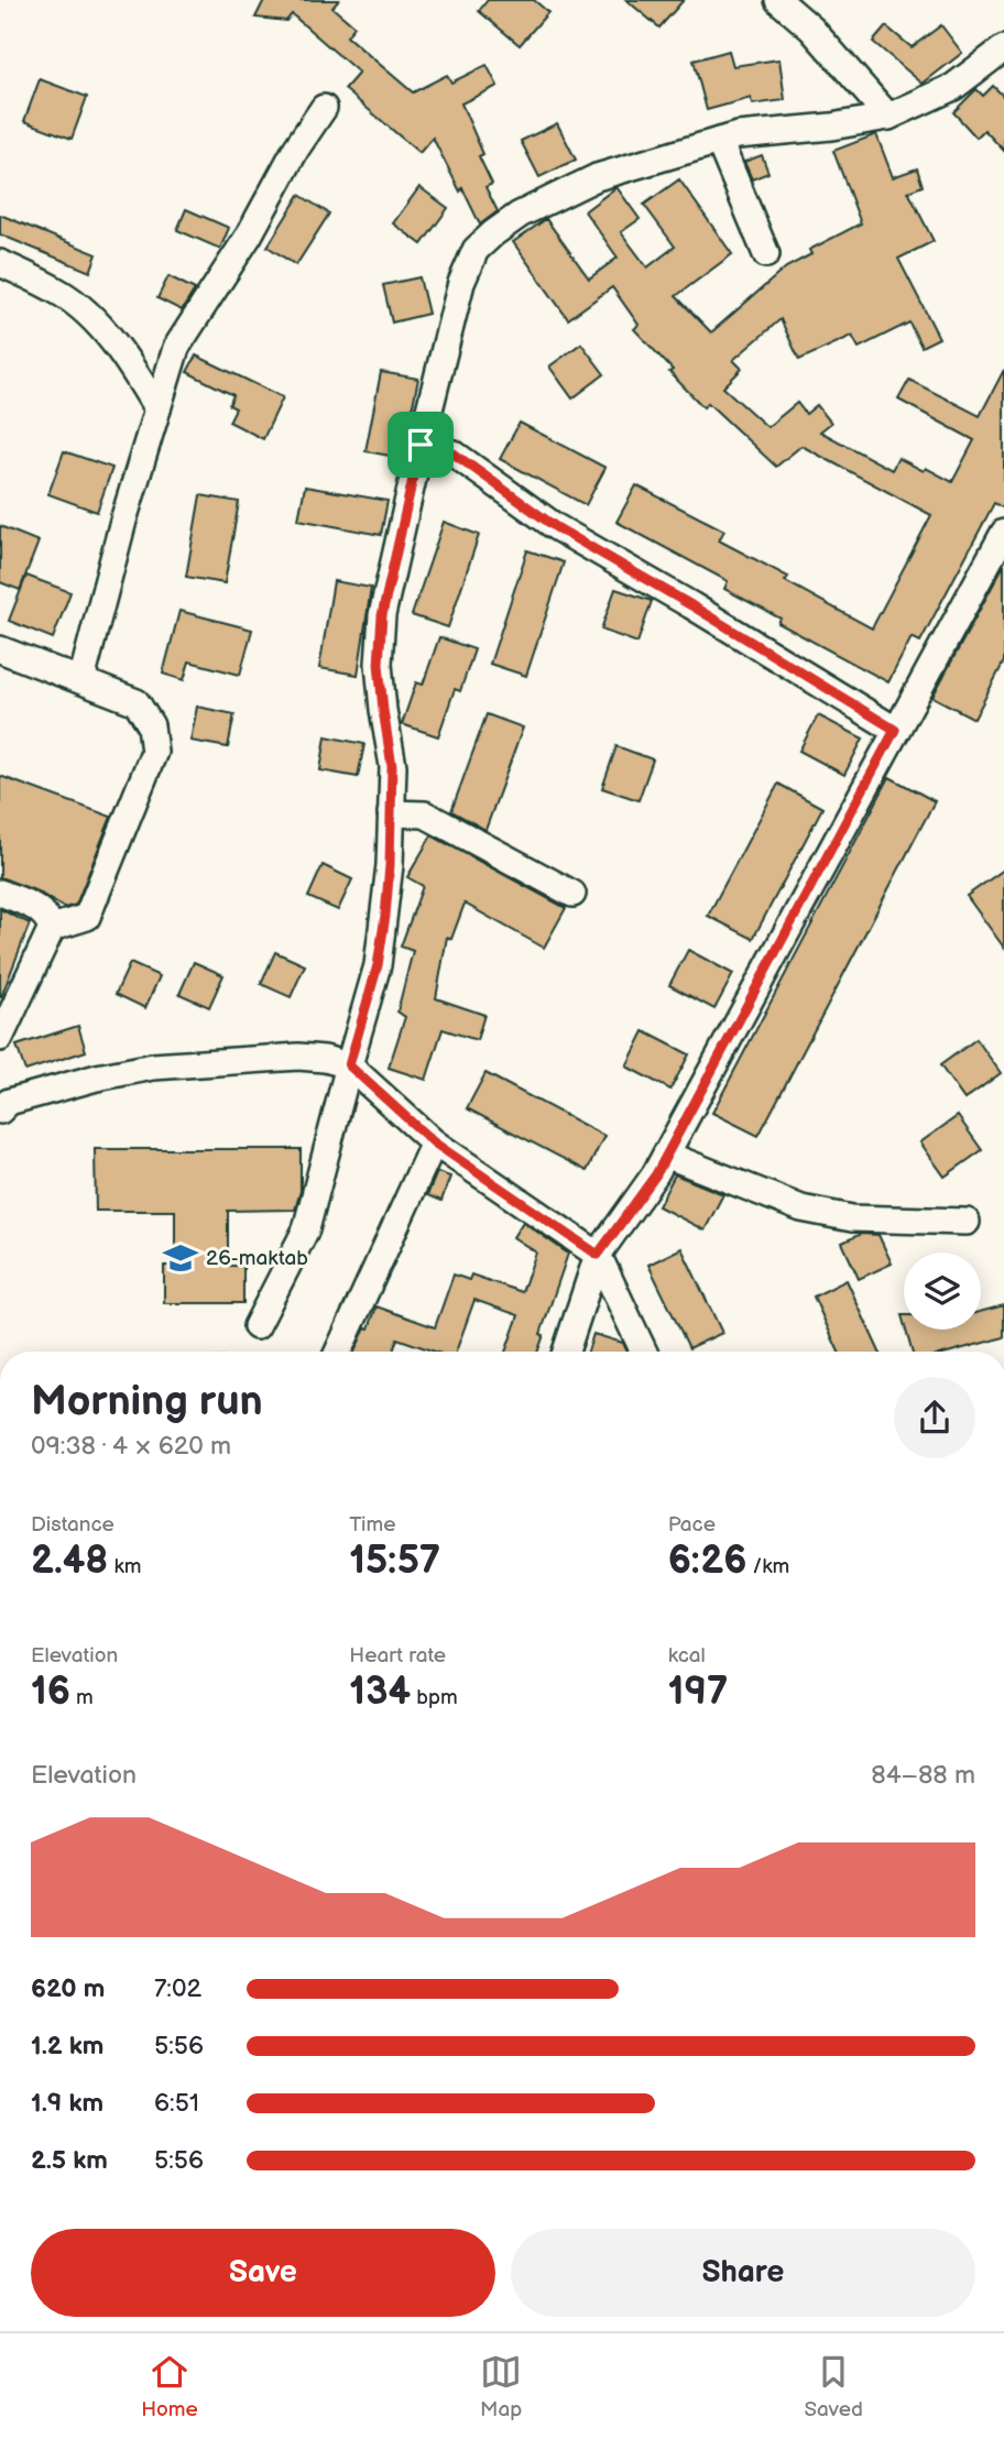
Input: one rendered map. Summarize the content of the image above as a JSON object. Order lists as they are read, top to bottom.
{
  "places": {
    "school or university": ["26-maktab"]
  },
  "page": {
    "heading": ["Morning run", "09:38 · 4 × 620 m"],
    "stats": [
      ["Distance", "2.48 km"],
      ["Time", "15:57"],
      ["Pace", "6:26 /km"],
      ["Elevation", "16 m"],
      ["Heart rate", "134 bpm"],
      ["kcal", "197"]
    ],
    "chart": ["Elevation", "84–88 m"],
    "list": [
      {
        "name": "620 m",
        "note": "7:02"
      },
      {
        "name": "1.2 km",
        "note": "5:56"
      },
      {
        "name": "1.9 km",
        "note": "6:51"
      },
      {
        "name": "2.5 km",
        "note": "5:56"
      }
    ],
    "buttons": ["Save", "Share"],
    "tabs": ["Home", "Map", "Saved"]
  }
}
